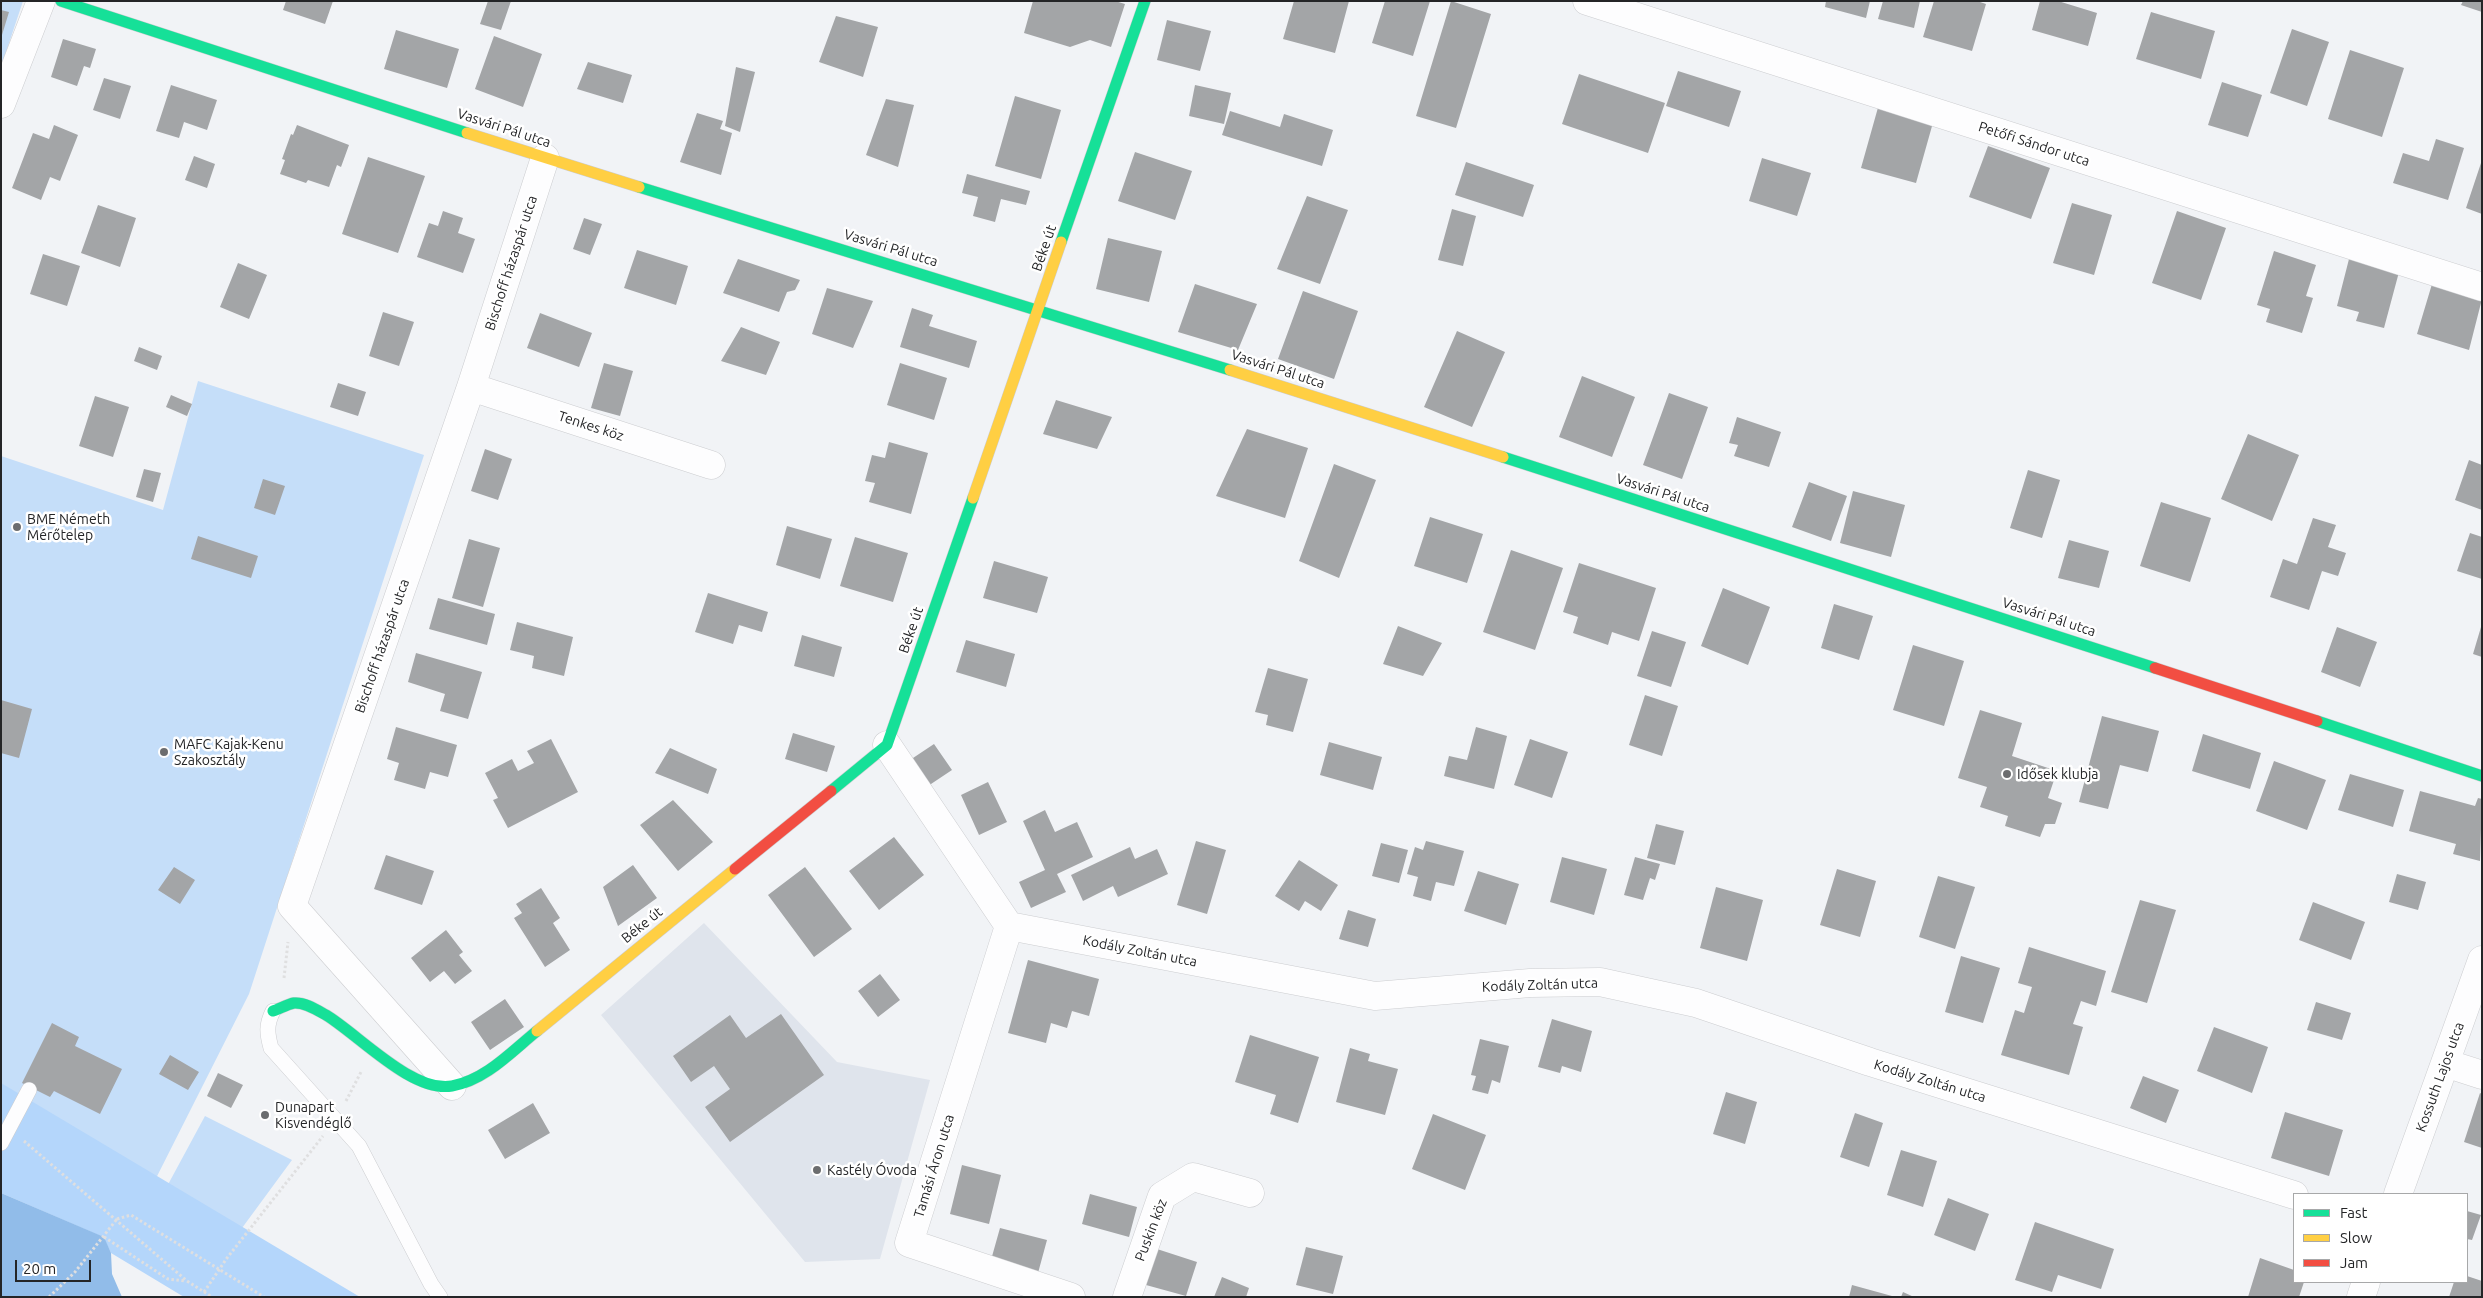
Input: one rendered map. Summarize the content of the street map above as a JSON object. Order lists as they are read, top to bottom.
{
  "streets": {
    "street": [
      "Vasvári Pál utca",
      "Petőfi Sándor utca",
      "Béke út",
      "Bischoff házaspár utca",
      "Tenkes köz",
      "Kodály Zoltán utca",
      "Kossuth Lajos utca",
      "Tamási Áron utca",
      "Puskin köz"
    ]
  },
  "crossings": [
    ["Vasvári Pál utca", "Béke út"],
    ["Vasvári Pál utca", "Bischoff házaspár utca"],
    ["Bischoff házaspár utca", "Tenkes köz"],
    ["Kodály Zoltán utca", "Tamási Áron utca"]
  ],
  "places": [
    "BME Németh Mérőtelep",
    "MAFC Kajak-Kenu Szakosztály",
    "Idősek klubja",
    "Dunapart Kisvendéglő",
    "Kastély Óvoda"
  ],
  "legend": ["Fast", "Slow", "Jam"],
  "scale_bar": "20 m"
}
